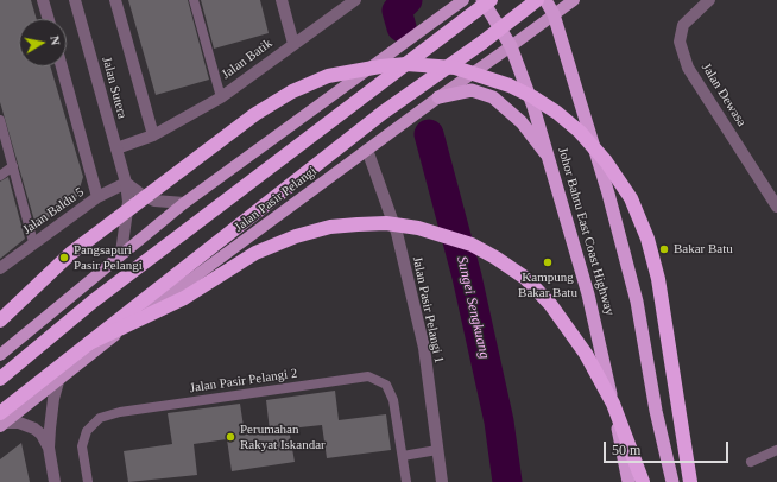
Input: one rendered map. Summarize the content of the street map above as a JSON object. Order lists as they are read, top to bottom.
{
  "streets": {
    "highway": ["Johor Bahru East Coast Highway"],
    "main road": ["Jalan Pasir Pelangi"],
    "street": [
      "Jalan Batik",
      "Jalan Sutera",
      "Jalan Dewasa",
      "Jalan Baldu 5",
      "Jalan Pasir Pelangi 1"
    ],
    "lane": ["Jalan Pasir Pelangi 2"]
  },
  "crossings": [
    ["Jalan Batik", "Jalan Sutera"],
    ["Jalan Sutera", "Jalan Baldu 5"],
    ["Jalan Pasir Pelangi", "Johor Bahru East Coast Highway"],
    ["Jalan Pasir Pelangi", "Jalan Pasir Pelangi 1"]
  ],
  "water": ["Sungei Sengkuang"],
  "places": [
    "Bakar Batu",
    "Pangsapuri Pasir Pelangi",
    "Kampung Bakar Batu",
    "Perumahan Rakyat Iskandar"
  ],
  "scale_bar": "50 m",
  "north": "right"
}
